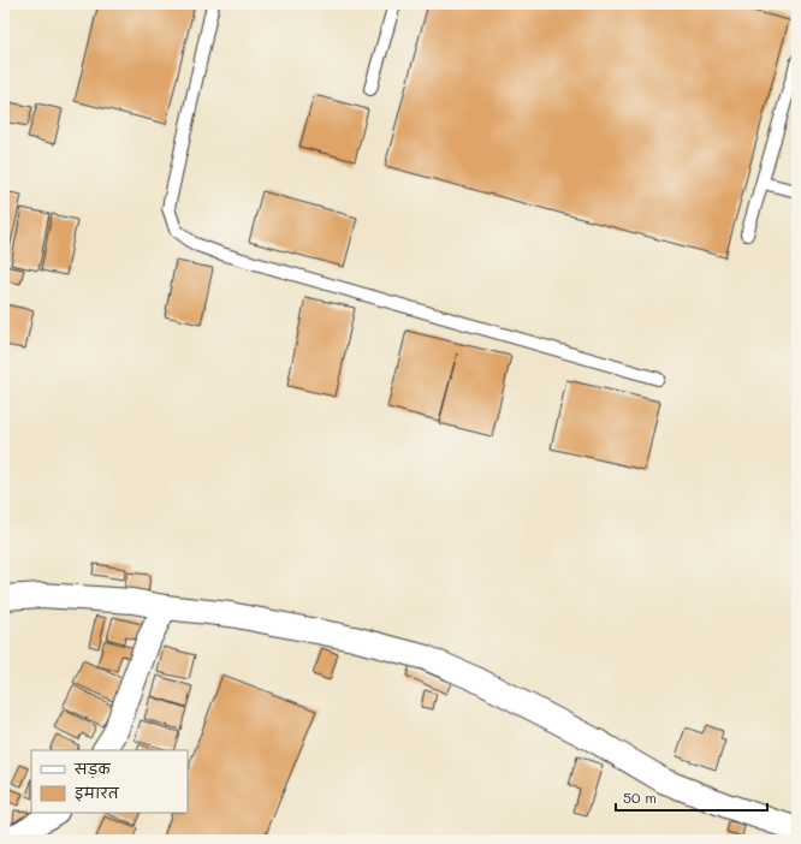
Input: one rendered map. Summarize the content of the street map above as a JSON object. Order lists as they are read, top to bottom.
{
  "legend": ["सड़क", "इमारत"],
  "scale_bar": "50 m"
}
